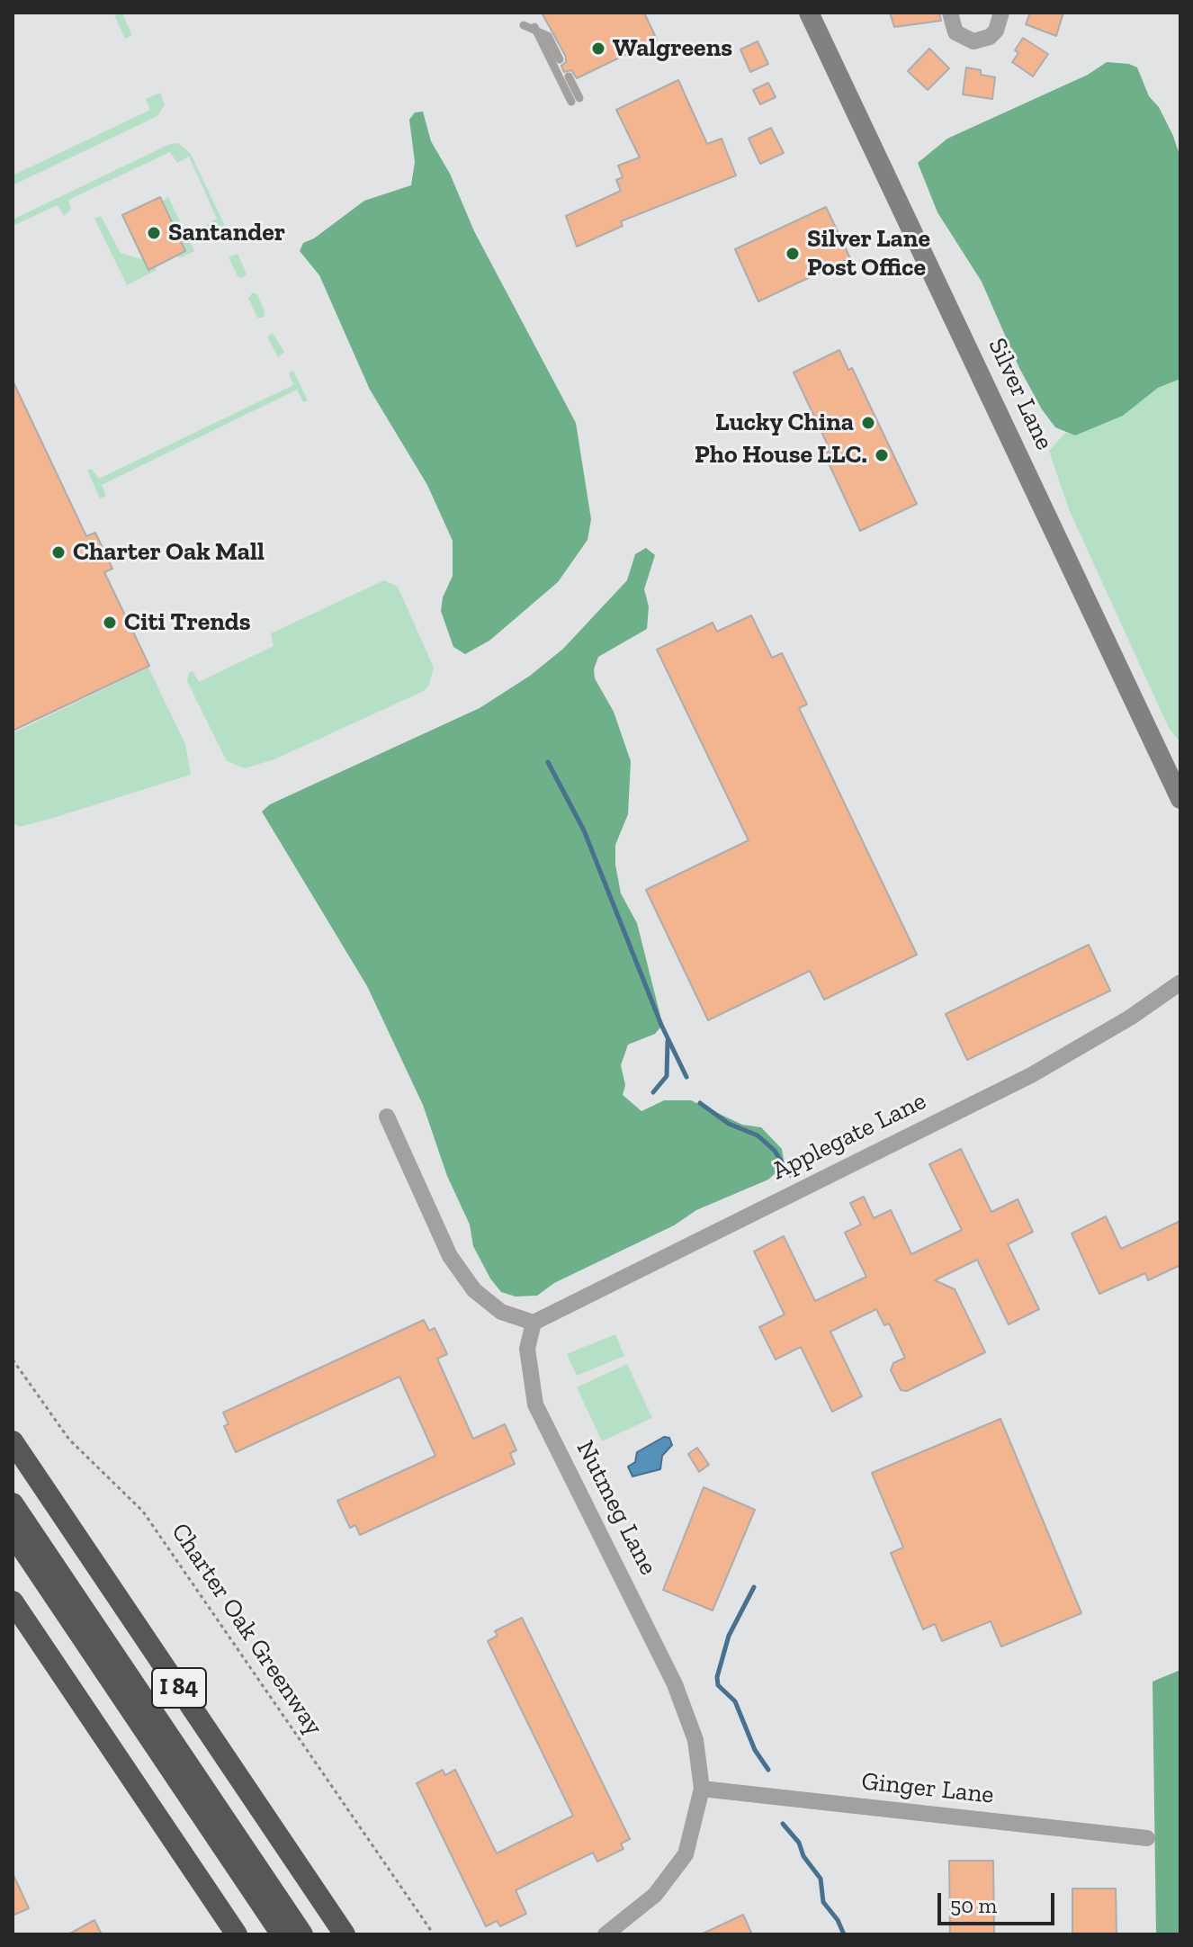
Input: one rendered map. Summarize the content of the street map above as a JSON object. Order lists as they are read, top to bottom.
{
  "streets": {
    "highway": ["I 84"],
    "main road": ["Silver Lane"],
    "street": ["Applegate Lane", "Nutmeg Lane", "Ginger Lane"],
    "path": ["Charter Oak Greenway"]
  },
  "crossings": [
    ["Applegate Lane", "Nutmeg Lane"],
    ["Nutmeg Lane", "Ginger Lane"]
  ],
  "places": [
    "Walgreens",
    "Santander",
    "Silver Lane Post Office",
    "Lucky China",
    "Pho House LLC.",
    "Charter Oak Mall",
    "Citi Trends"
  ],
  "scale_bar": "50 m"
}
